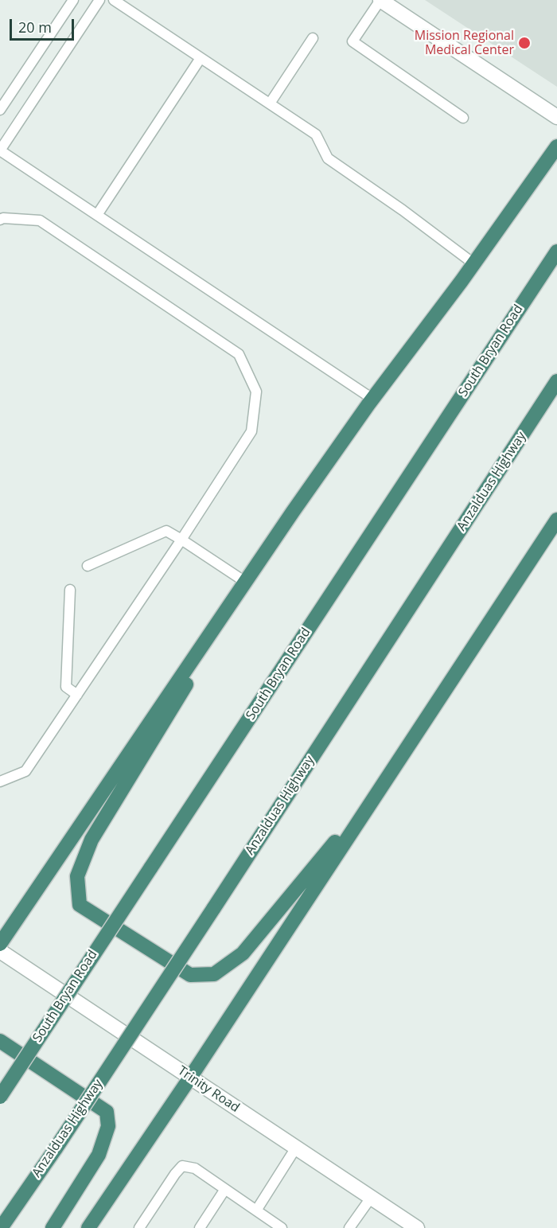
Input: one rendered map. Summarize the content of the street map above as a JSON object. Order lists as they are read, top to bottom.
{
  "streets": {
    "highway": ["South Bryan Road", "Anzalduas Highway"],
    "street": ["Trinity Road"]
  },
  "places": ["Mission Regional Medical Center"],
  "scale_bar": "20 m"
}
